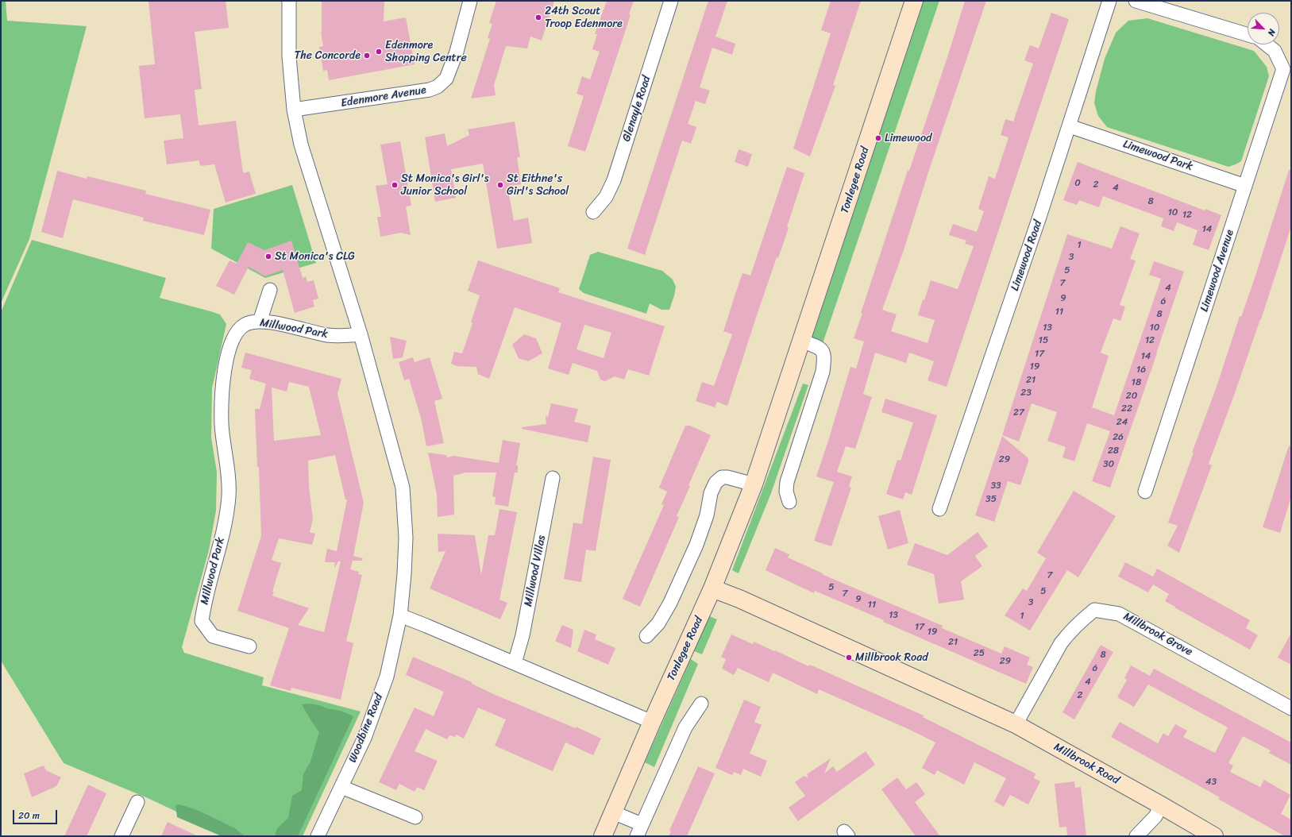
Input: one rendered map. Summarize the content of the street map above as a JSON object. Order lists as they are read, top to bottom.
{
  "streets": {
    "main road": ["Tonlegee Road", "Millbrook Road"],
    "street": [
      "Edenmore Avenue",
      "Glenayle Road",
      "Limewood Park",
      "Limewood Road",
      "Limewood Avenue",
      "Millwood Park",
      "Millwood Villas",
      "Millbrook Grove",
      "Woodbine Road"
    ]
  },
  "crossings": [
    ["Limewood Park", "Limewood Road"],
    ["Limewood Park", "Limewood Avenue"],
    ["Tonlegee Road", "Millbrook Road"],
    ["Millbrook Grove", "Millbrook Road"]
  ],
  "places": [
    "24th Scout Troop Edenmore",
    "Edenmore Shopping Centre",
    "The Concorde",
    "Limewood",
    "St Monica's Girl's Junior School",
    "St Eithne's Girl's School",
    "St Monica's CLG",
    "Millbrook Road"
  ],
  "house_numbers": [
    "0",
    "2",
    "4",
    "8",
    "10",
    "12",
    "14",
    "1",
    "3",
    "5",
    "7",
    "4",
    "9",
    "6",
    "11",
    "8",
    "13",
    "10",
    "15",
    "12",
    "17",
    "14",
    "19",
    "16",
    "21",
    "18",
    "23",
    "20",
    "22",
    "27",
    "24",
    "26",
    "28",
    "29",
    "30",
    "33",
    "35",
    "7",
    "5",
    "5",
    "7",
    "9",
    "3",
    "11",
    "13",
    "1",
    "17",
    "19",
    "21",
    "25",
    "8",
    "29",
    "6",
    "4",
    "2",
    "43"
  ],
  "scale_bar": "20 m",
  "north": "bottom right"
}
